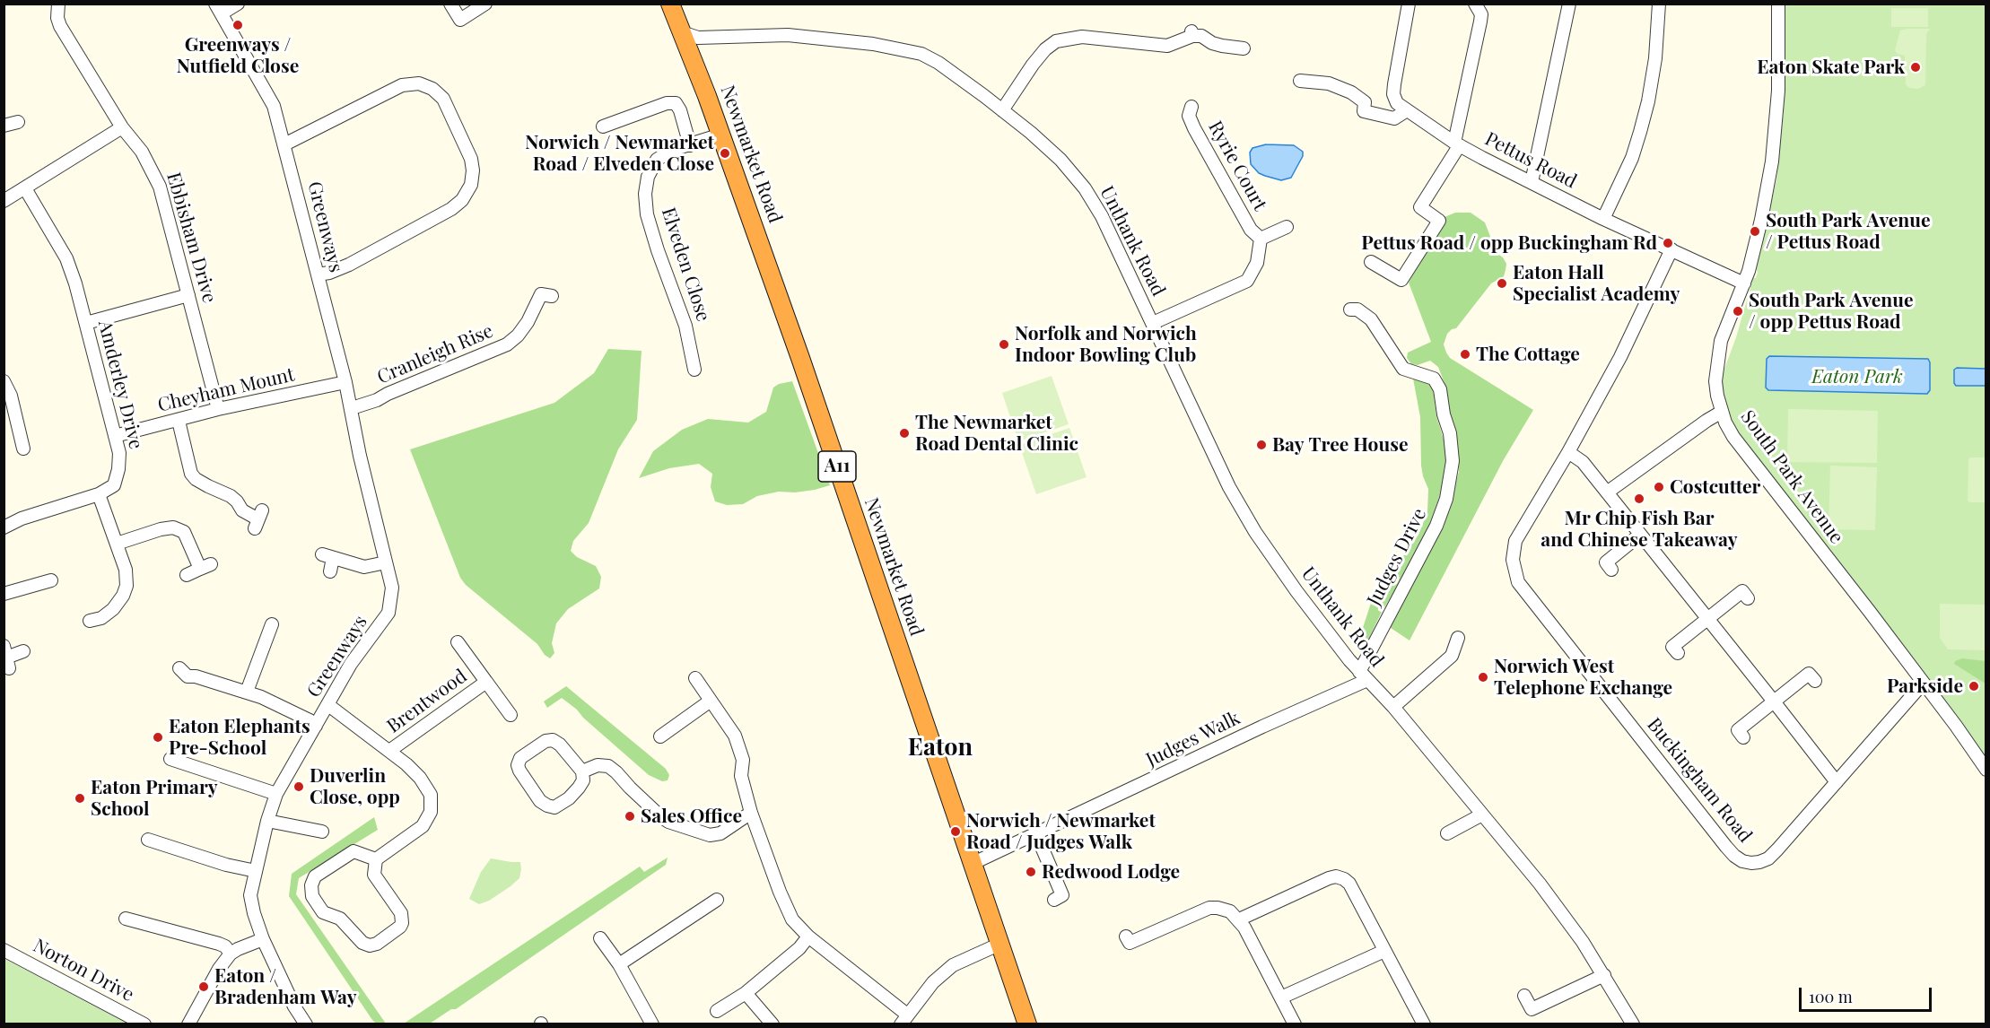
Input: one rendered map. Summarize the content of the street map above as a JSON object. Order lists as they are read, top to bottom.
{
  "streets": {
    "highway": ["Newmarket Road", "A11"],
    "street": [
      "Pettus Road",
      "Ryrie Court",
      "Greenways",
      "Ebbisham Drive",
      "Unthank Road",
      "Elveden Close",
      "Cranleigh Rise",
      "Amderley Drive",
      "Cheyham Mount",
      "South Park Avenue",
      "Judges Drive",
      "Brentwood",
      "Judges Walk",
      "Buckingham Road",
      "Norton Drive"
    ]
  },
  "crossings": [
    ["Newmarket Road", "Unthank Road"],
    ["Newmarket Road", "Elveden Close"],
    ["Newmarket Road", "Judges Walk"],
    ["Pettus Road", "South Park Avenue"],
    ["Pettus Road", "Buckingham Road"],
    ["Ryrie Court", "Unthank Road"],
    ["Greenways", "Cranleigh Rise"],
    ["Greenways", "Cheyham Mount"],
    ["Greenways", "Brentwood"],
    ["Ebbisham Drive", "Cheyham Mount"],
    ["Unthank Road", "Judges Drive"],
    ["Unthank Road", "Judges Walk"],
    ["Amderley Drive", "Cheyham Mount"],
    ["South Park Avenue", "Buckingham Road"],
    ["Judges Drive", "Judges Walk"]
  ],
  "districts": ["Eaton"],
  "parks": ["Eaton Park"],
  "places": [
    "Greenways / Nutfield Close",
    "Eaton Skate Park",
    "Norwich / Newmarket Road / Elveden Close",
    "South Park Avenue / Pettus Road",
    "Pettus Road / opp Buckingham Rd",
    "Eaton Hall Specialist Academy",
    "South Park Avenue / opp Pettus Road",
    "Norfolk and Norwich Indoor Bowling Club",
    "The Cottage",
    "The Newmarket Road Dental Clinic",
    "Bay Tree House",
    "Costcutter",
    "Mr Chip Fish Bar and Chinese Takeaway",
    "Norwich West Telephone Exchange",
    "Parkside",
    "Eaton Elephants Pre-School",
    "Duverlin Close, opp",
    "Eaton Primary School",
    "Sales Office",
    "Norwich / Newmarket Road / Judges Walk",
    "Redwood Lodge",
    "Eaton / Bradenham Way"
  ],
  "scale_bar": "100 m"
}
